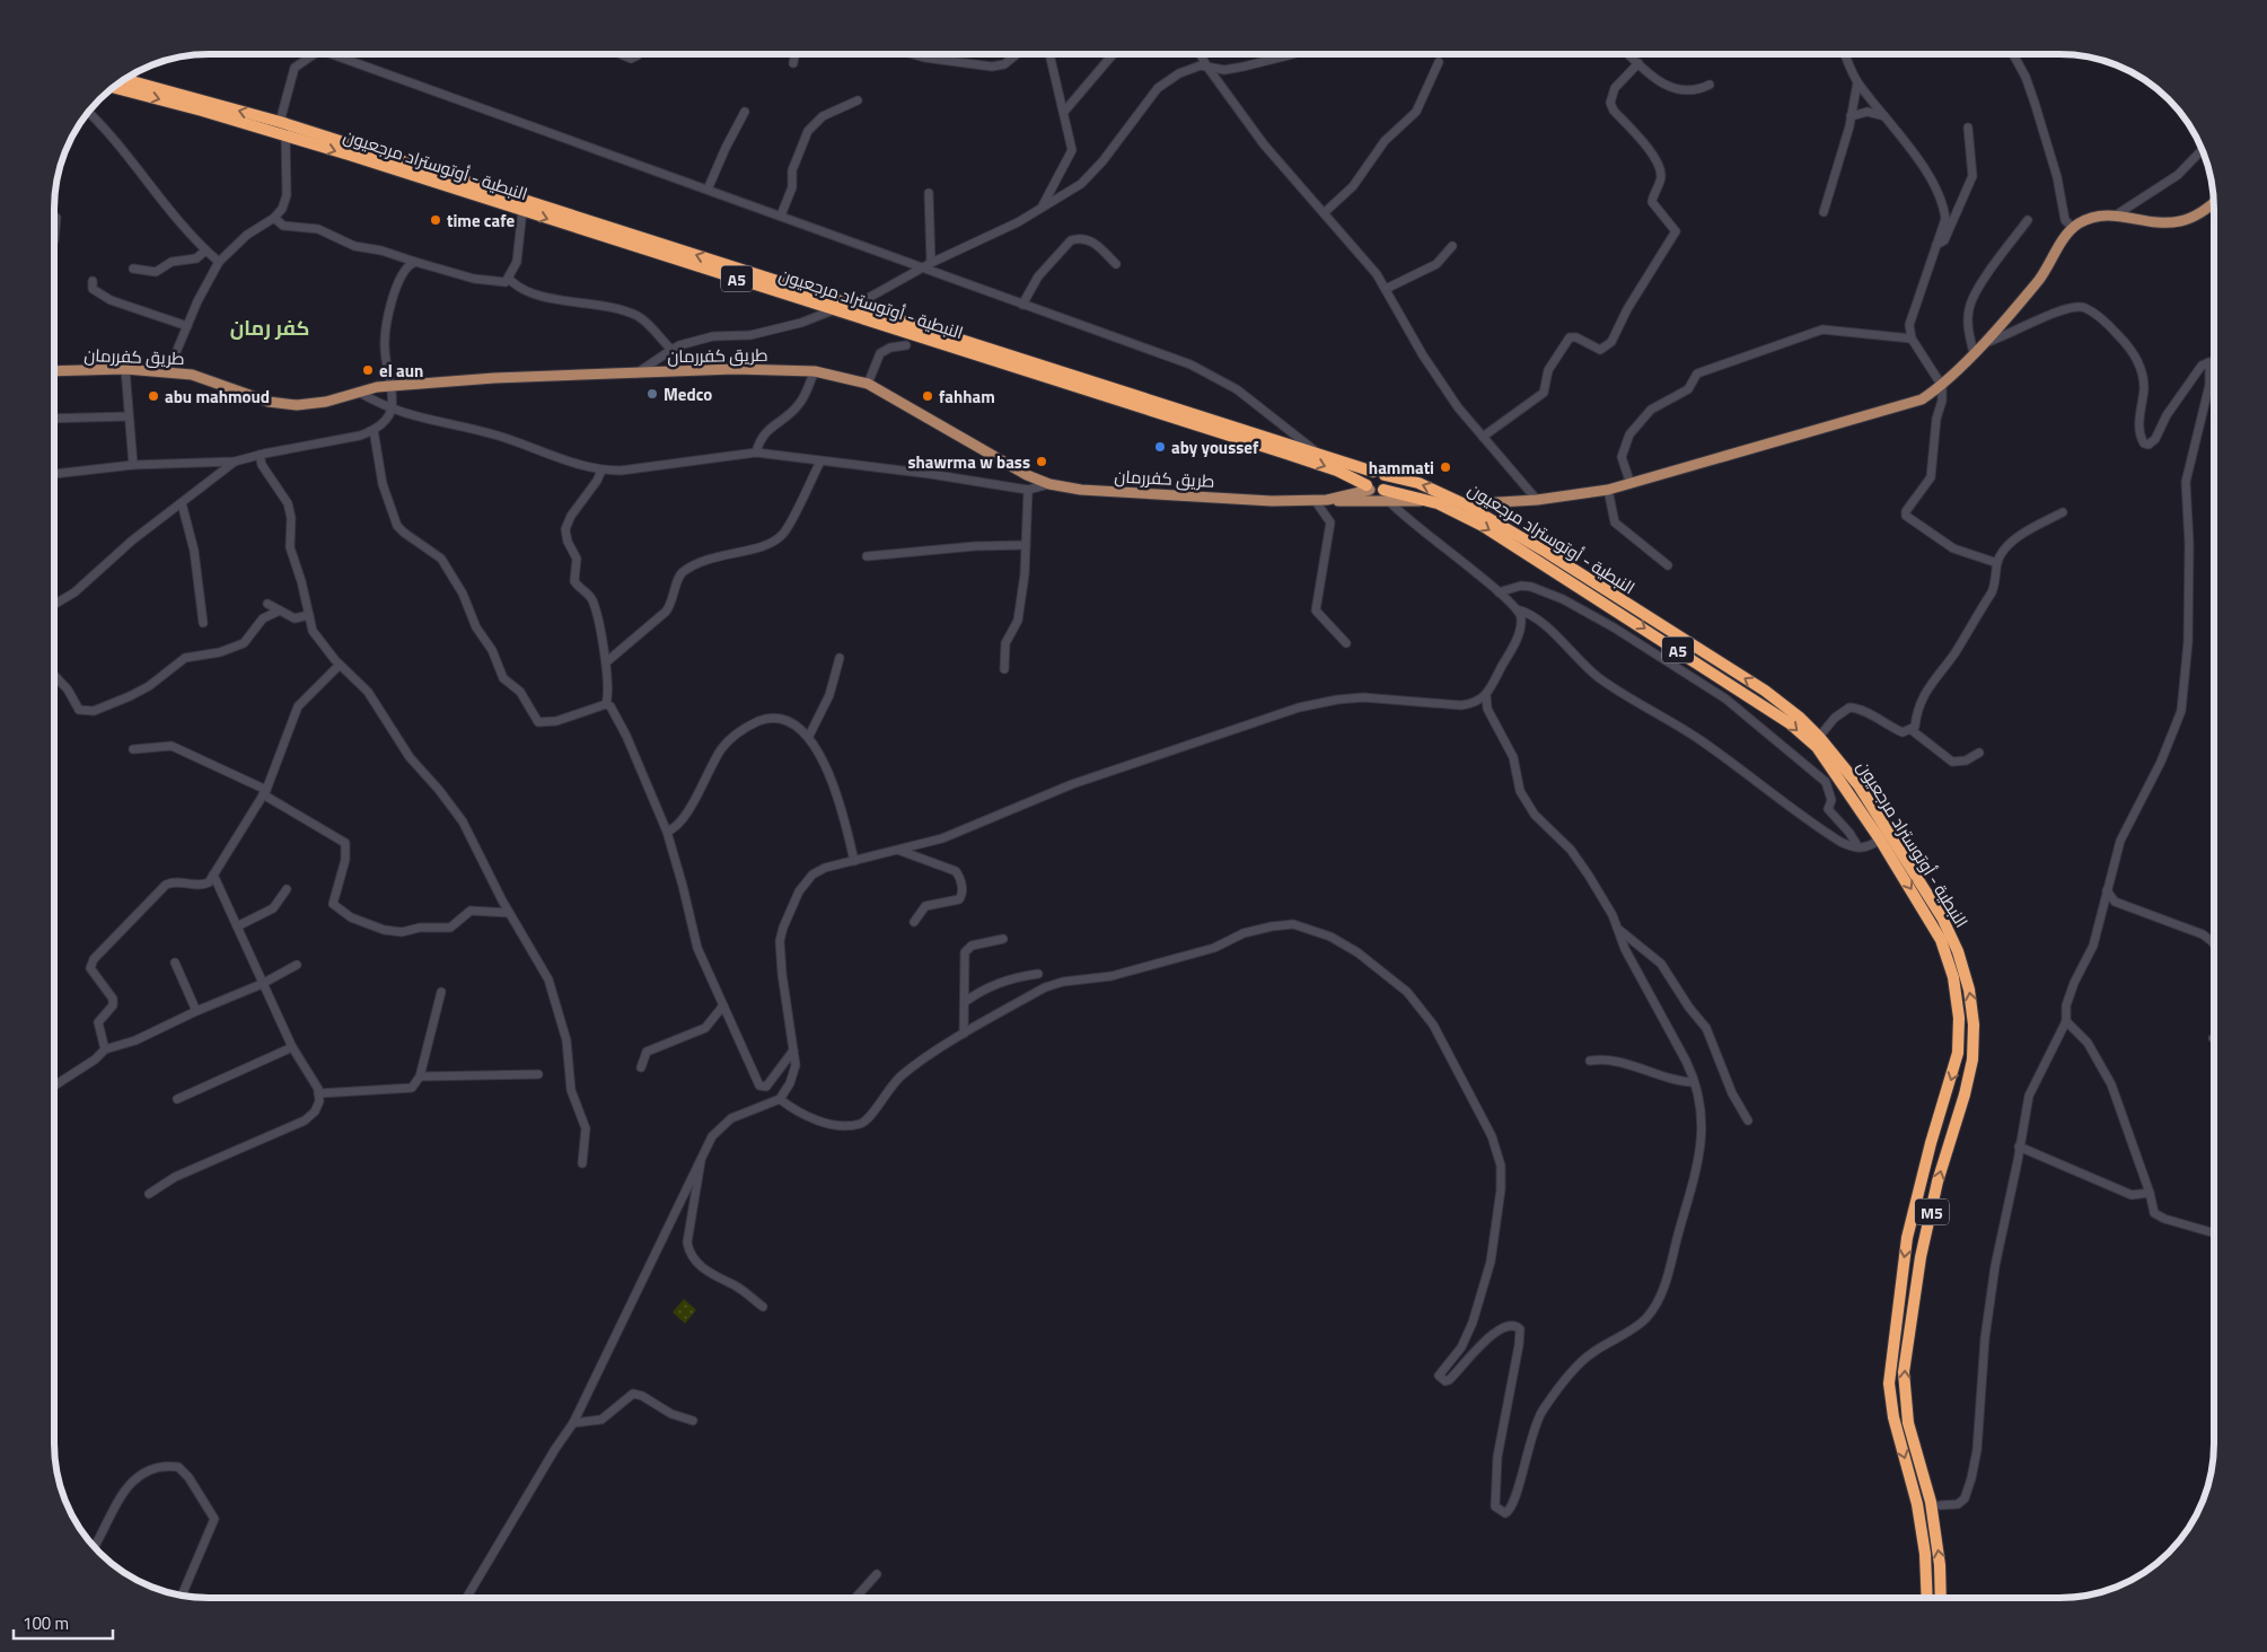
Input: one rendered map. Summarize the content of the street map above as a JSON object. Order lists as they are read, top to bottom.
{
  "streets": {
    "highway": ["النبطية - أوتوستراد مرجعيون", "A5", "M5"],
    "main road": ["طريق كفررمان"]
  },
  "crossings": [
    ["النبطية - أوتوستراد مرجعيون", "A5"],
    ["النبطية - أوتوستراد مرجعيون", "طريق كفررمان"]
  ],
  "districts": ["كفر رمان"],
  "places": [
    "time cafe",
    "el aun",
    "Medco",
    "abu mahmoud",
    "fahham",
    "aby youssef",
    "shawrma w bass",
    "hammati"
  ],
  "scale_bar": "100 m"
}
